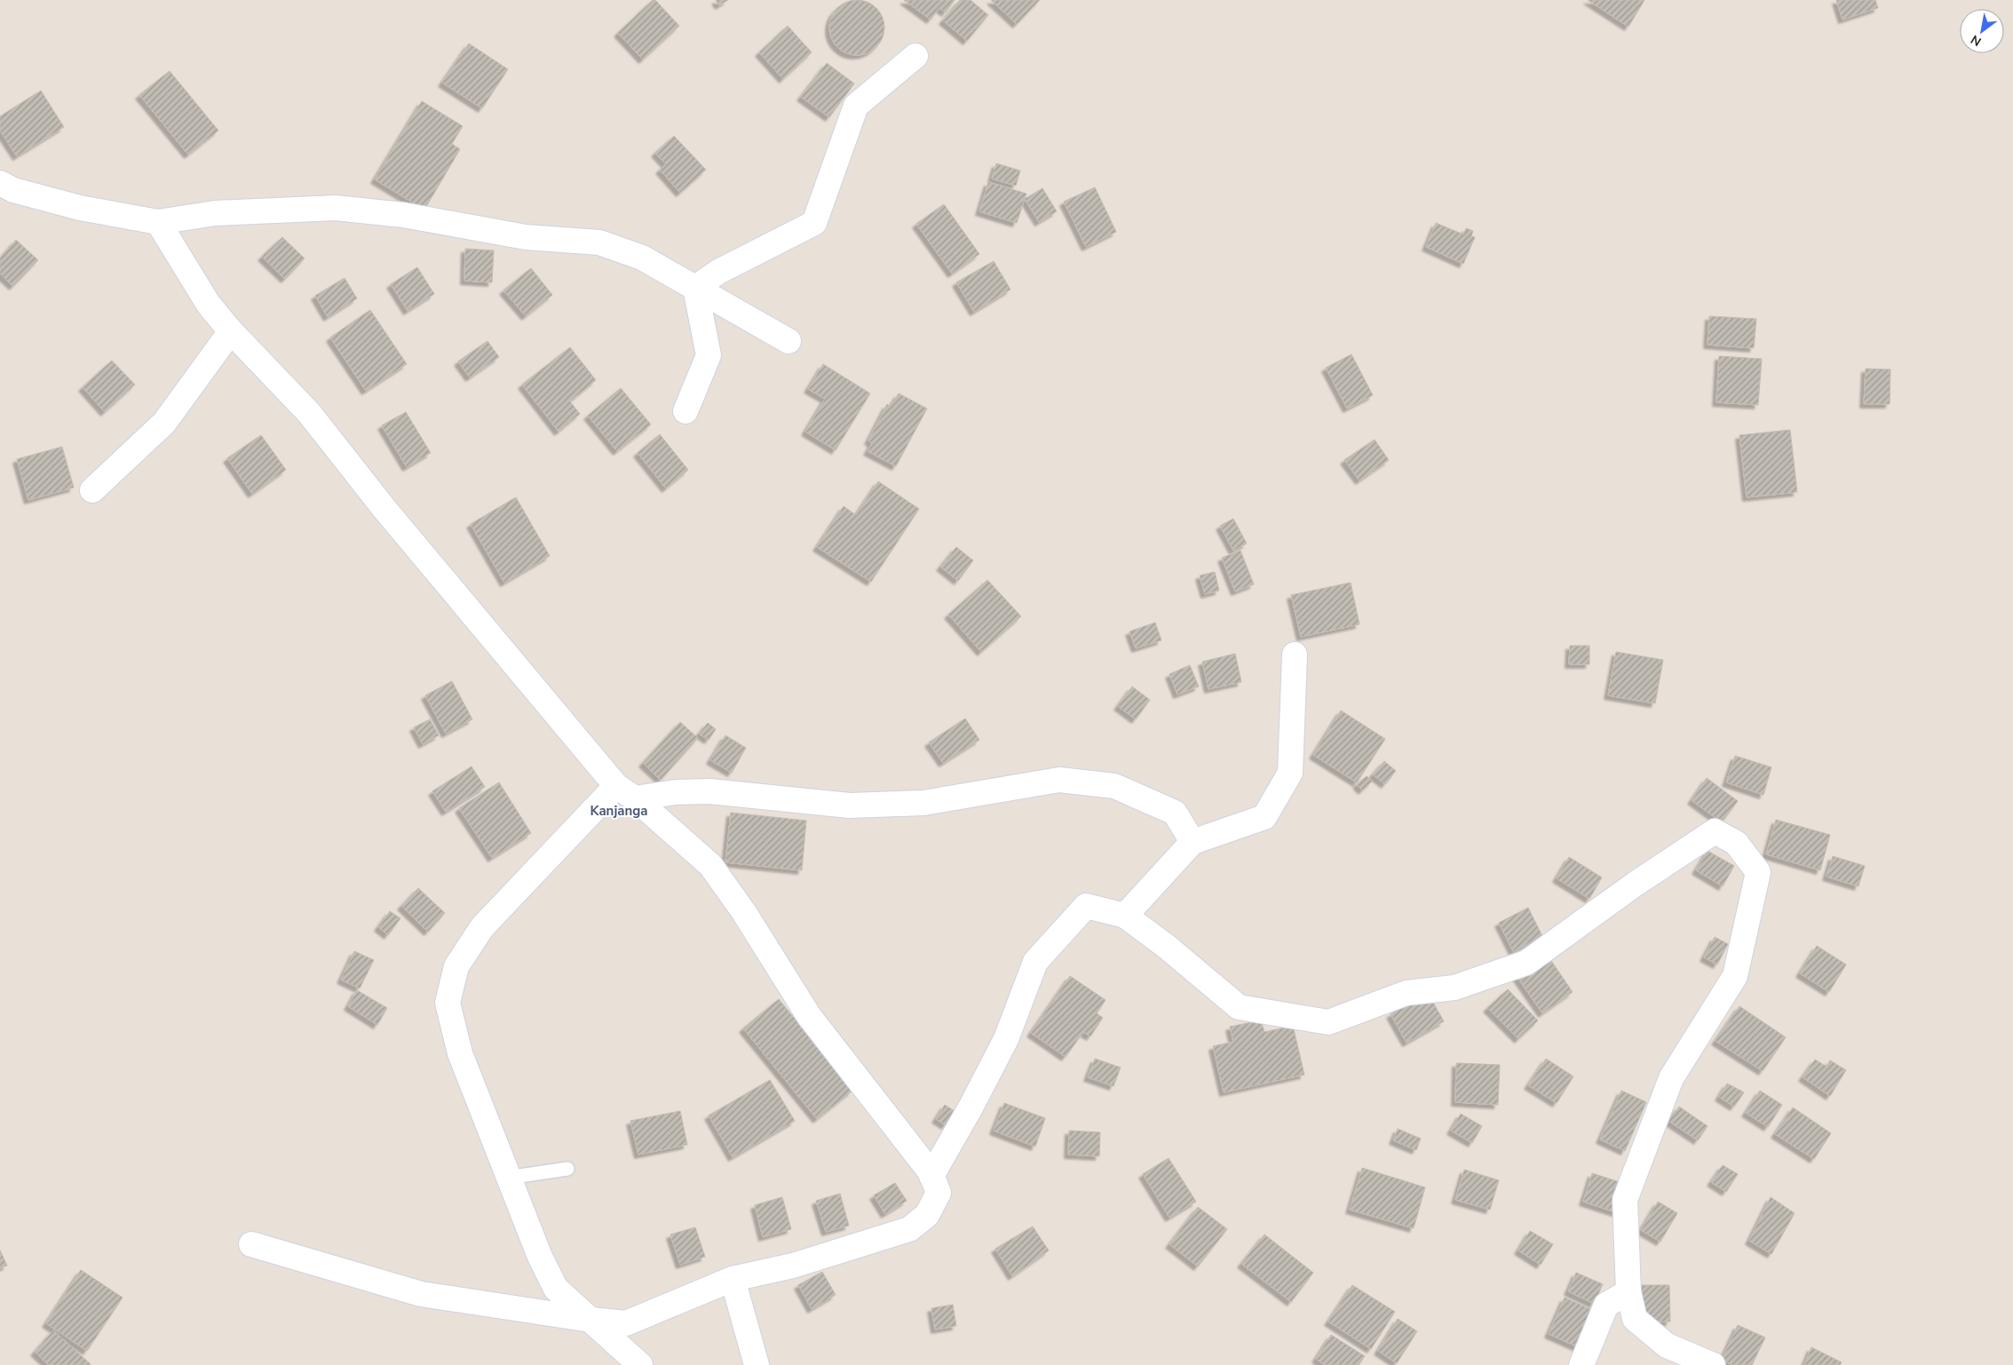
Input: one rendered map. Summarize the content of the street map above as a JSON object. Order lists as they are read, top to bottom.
{
  "districts": ["Kanjanga"],
  "north": "bottom left"
}
